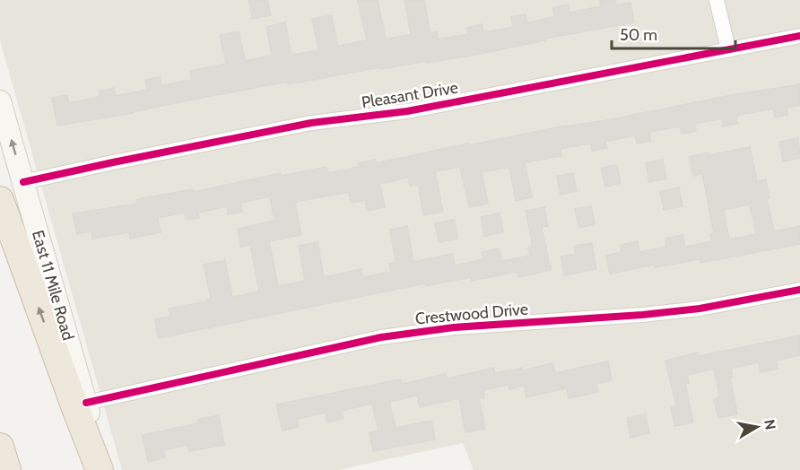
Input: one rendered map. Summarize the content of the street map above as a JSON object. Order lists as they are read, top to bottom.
{
  "streets": {
    "main road": ["East 11 Mile Road"],
    "street": ["Pleasant Drive", "Crestwood Drive"]
  },
  "crossings": [
    ["Pleasant Drive", "East 11 Mile Road"],
    ["East 11 Mile Road", "Crestwood Drive"]
  ],
  "scale_bar": "50 m",
  "north": "right"
}
